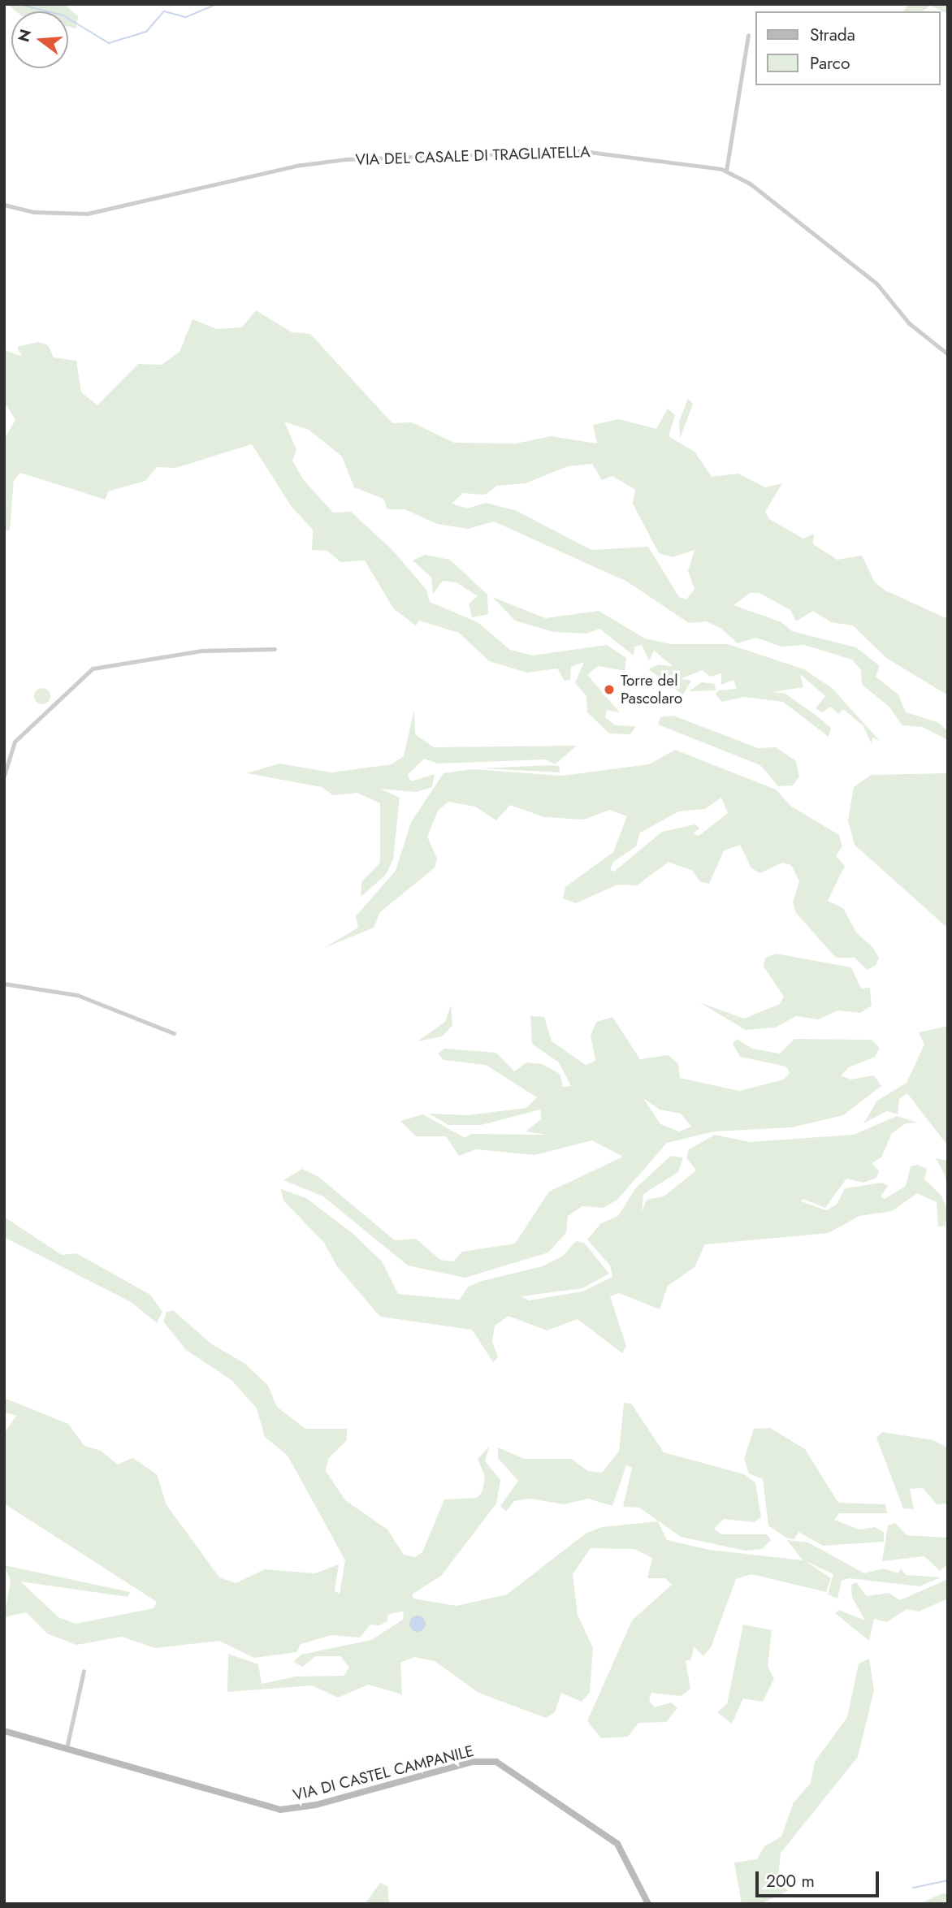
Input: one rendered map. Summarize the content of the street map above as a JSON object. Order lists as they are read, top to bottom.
{
  "streets": {
    "street": ["VIA DEL CASALE DI TRAGLIATELLA", "VIA DI CASTEL CAMPANILE"]
  },
  "places": ["Torre del Pascolaro"],
  "legend": ["Strada", "Parco"],
  "scale_bar": "200 m",
  "north": "left"
}
